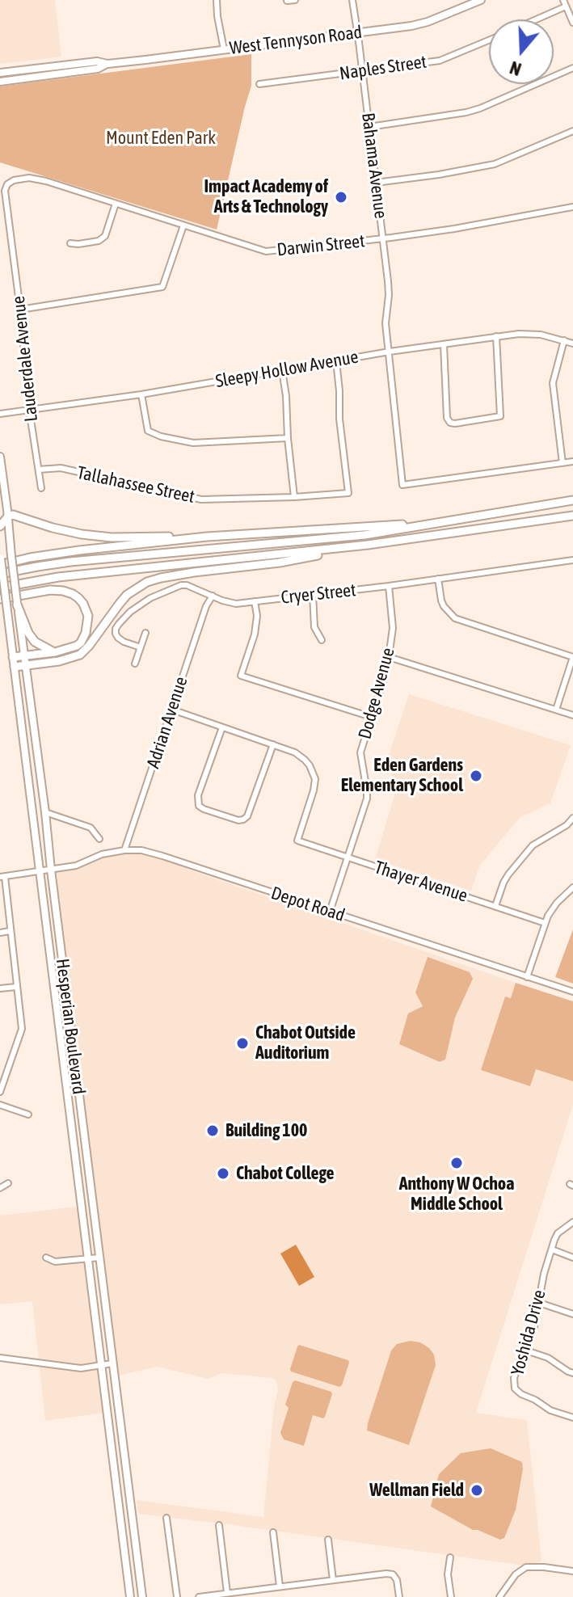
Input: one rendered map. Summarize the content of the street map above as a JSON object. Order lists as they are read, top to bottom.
{
  "streets": {
    "main road": ["West Tennyson Road", "Hesperian Boulevard"],
    "street": [
      "Naples Street",
      "Bahama Avenue",
      "Darwin Street",
      "Lauderdale Avenue",
      "Sleepy Hollow Avenue",
      "Tallahassee Street",
      "Cryer Street",
      "Dodge Avenue",
      "Adrian Avenue",
      "Thayer Avenue",
      "Depot Road",
      "Yoshida Drive"
    ]
  },
  "crossings": [
    ["West Tennyson Road", "Bahama Avenue"],
    ["Naples Street", "Bahama Avenue"],
    ["Bahama Avenue", "Darwin Street"],
    ["Bahama Avenue", "Sleepy Hollow Avenue"],
    ["Darwin Street", "Lauderdale Avenue"],
    ["Lauderdale Avenue", "Sleepy Hollow Avenue"],
    ["Lauderdale Avenue", "Tallahassee Street"],
    ["Sleepy Hollow Avenue", "Tallahassee Street"],
    ["Cryer Street", "Dodge Avenue"],
    ["Cryer Street", "Adrian Avenue"],
    ["Dodge Avenue", "Thayer Avenue"],
    ["Dodge Avenue", "Depot Road"],
    ["Adrian Avenue", "Depot Road"],
    ["Depot Road", "Hesperian Boulevard"]
  ],
  "parks": ["Mount Eden Park"],
  "places": [
    "Impact Academy of Arts & Technology",
    "Eden Gardens Elementary School",
    "Chabot Outside Auditorium",
    "Building 100",
    "Anthony W Ochoa Middle School",
    "Chabot College",
    "Wellman Field"
  ],
  "north": "bottom"
}
